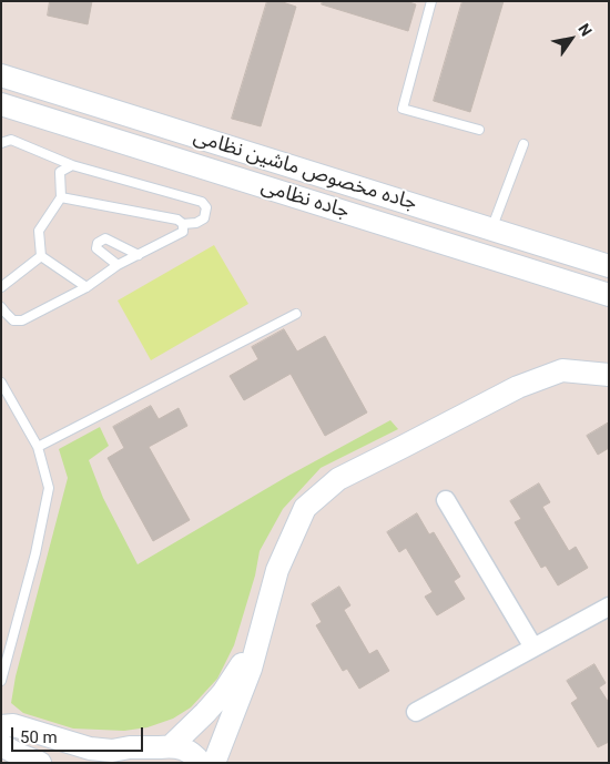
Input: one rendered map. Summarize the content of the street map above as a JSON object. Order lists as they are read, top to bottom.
{
  "streets": {
    "street": ["جاده مخصوص ماشین نظامی", "جاده نظامی"]
  },
  "scale_bar": "50 m",
  "north": "top right"
}
